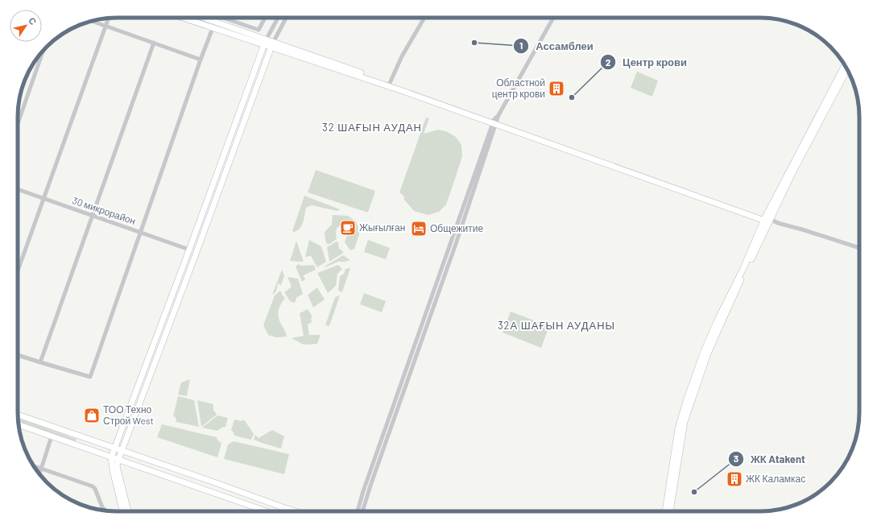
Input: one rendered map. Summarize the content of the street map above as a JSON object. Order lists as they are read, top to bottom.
{
  "streets": {
    "street": ["30 микрорайон"]
  },
  "districts": ["32 ШАҒЫН АУДАН", "32А ШАҒЫН АУДАНЫ"],
  "places": {
    "other": ["Ассамблеи", "Центр крови", "ЖК Atakent"],
    "building": ["Областной центр крови", "ЖК Каламкас"],
    "cafe": ["Жығылған"],
    "hotel": ["Общежитие"],
    "shop": ["ТОО Техно Строй West"]
  },
  "north": "top right"
}
